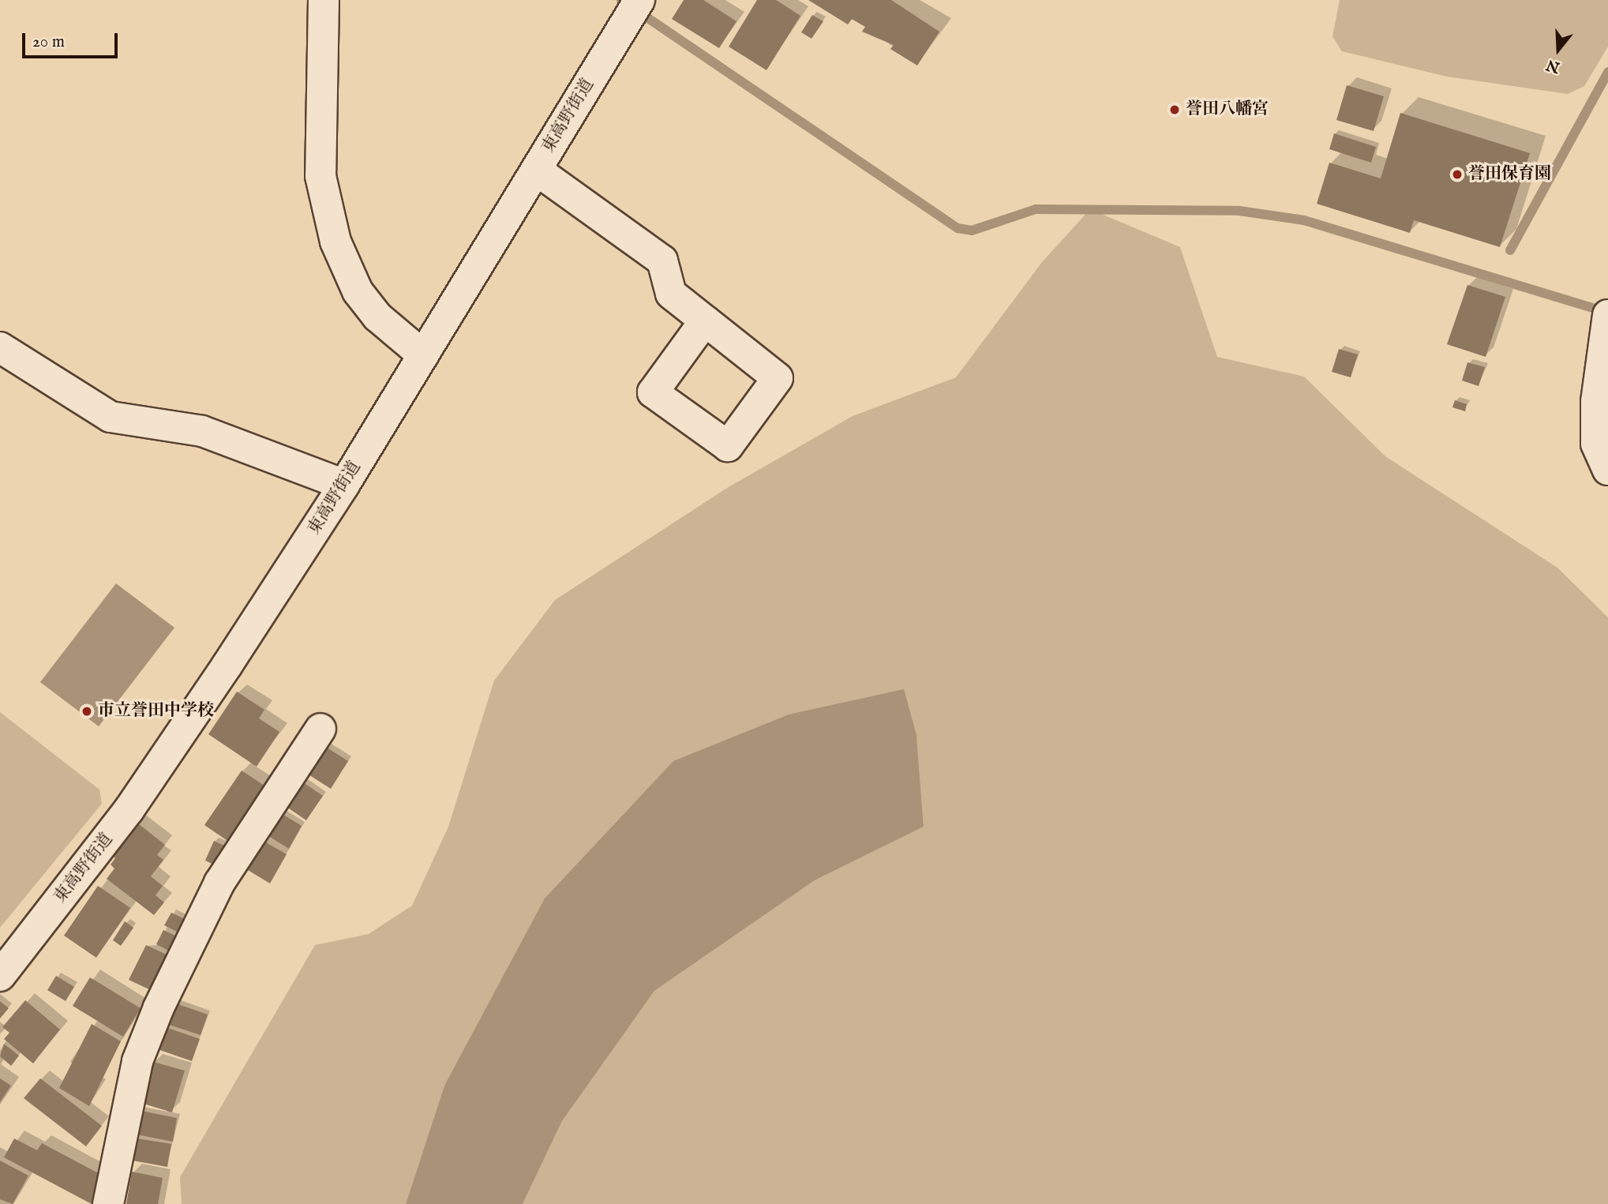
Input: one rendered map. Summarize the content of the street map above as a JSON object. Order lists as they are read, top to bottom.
{
  "streets": {
    "street": ["東高野街道"]
  },
  "places": ["誉田八幡宮", "誉田保育園", "市立誉田中学校"],
  "scale_bar": "20 m",
  "north": "bottom"
}
